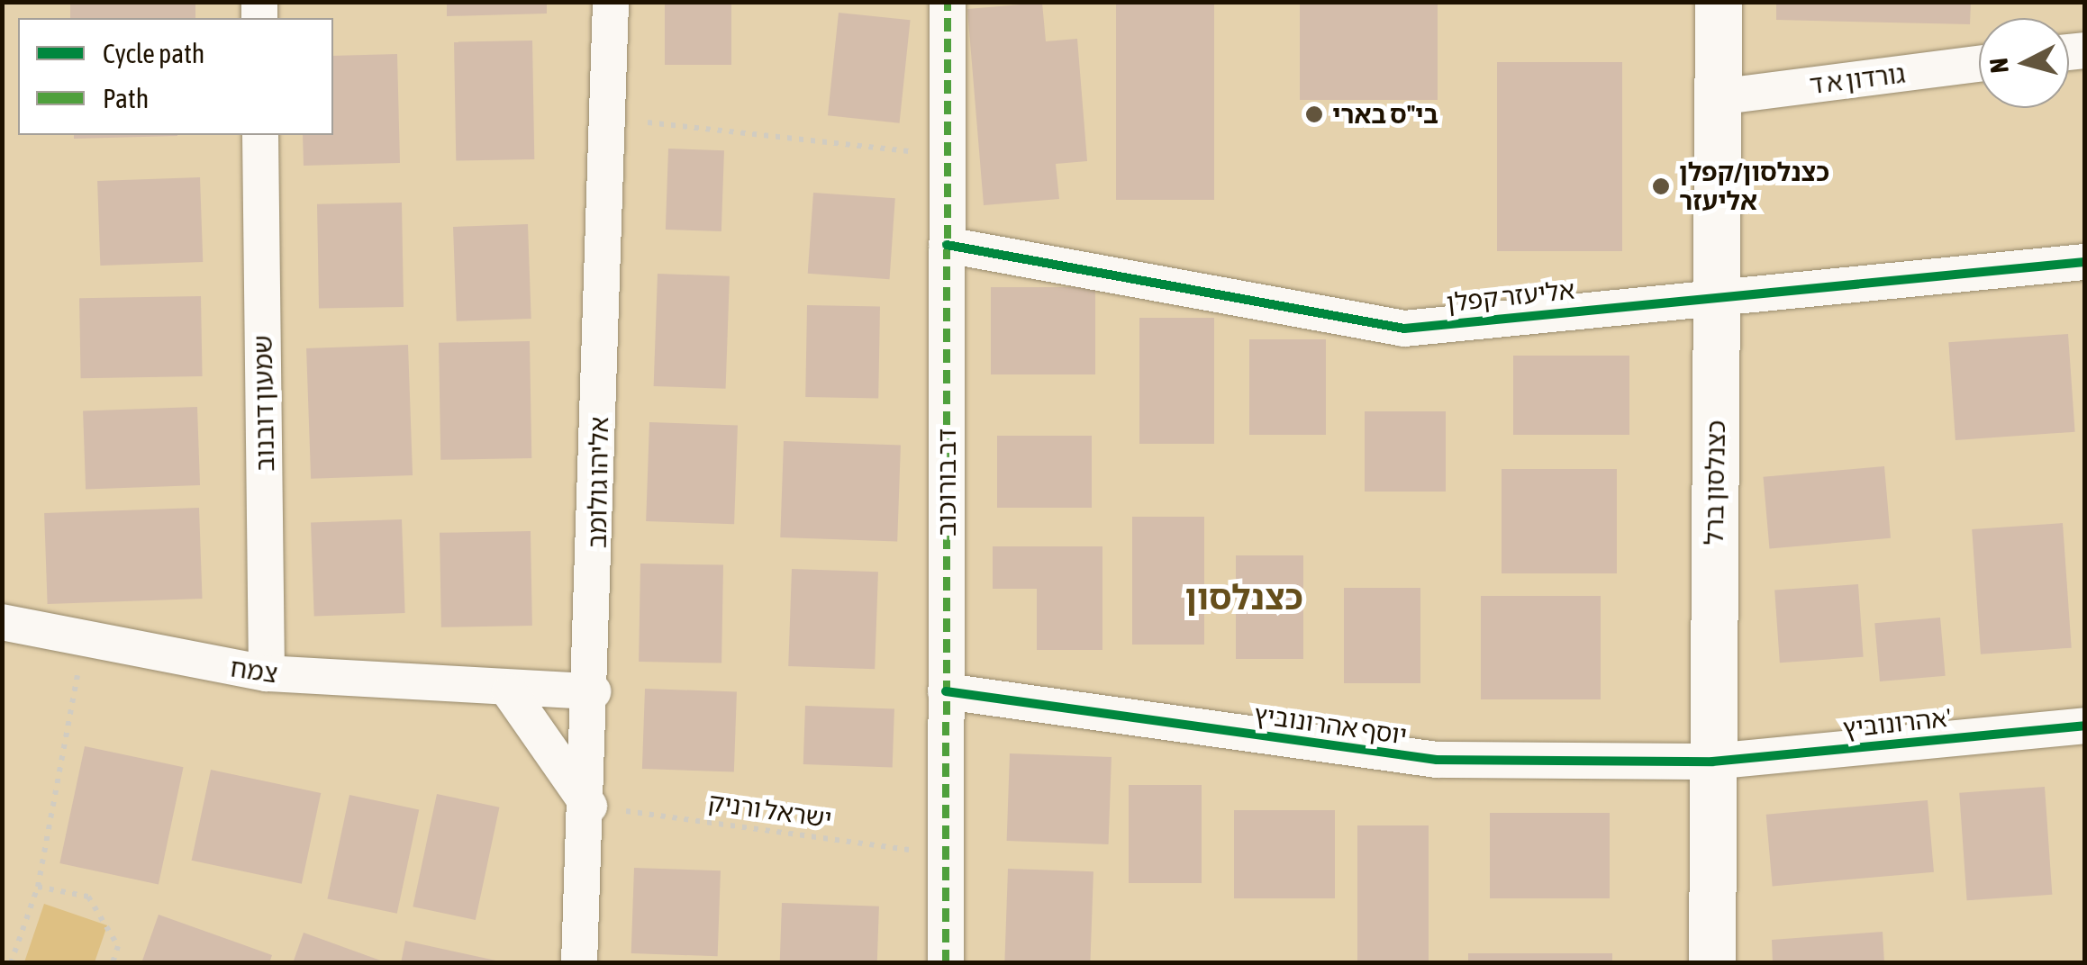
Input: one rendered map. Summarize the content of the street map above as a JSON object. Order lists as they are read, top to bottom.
{
  "streets": {
    "street": [
      "גורדון א ד",
      "אליעזר קפלן",
      "שמעון דובנוב",
      "אליהו גולומב",
      "דב בורוכוב",
      "כצנלסון ברל",
      "צמח",
      "אהרונוביץ'",
      "יוסף אהרונוביץ"
    ],
    "path": ["ישראל ורניק"]
  },
  "crossings": [
    ["גורדון א ד", "כצנלסון ברל"],
    ["אליעזר קפלן", "דב בורוכוב"],
    ["אליעזר קפלן", "כצנלסון ברל"],
    ["שמעון דובנוב", "צמח"],
    ["אליהו גולומב", "צמח"],
    ["אליהו גולומב", "ישראל ורניק"],
    ["דב בורוכוב", "יוסף אהרונוביץ"],
    ["דב בורוכוב", "ישראל ורניק"],
    ["כצנלסון ברל", "אהרונוביץ'"],
    ["כצנלסון ברל", "יוסף אהרונוביץ"],
    ["אהרונוביץ'", "יוסף אהרונוביץ"]
  ],
  "districts": ["כצנלסון"],
  "places": ["בי\"ס בארי", "כצנלסון/קפלן אליעזר"],
  "legend": ["Cycle path", "Path"],
  "north": "left"
}
